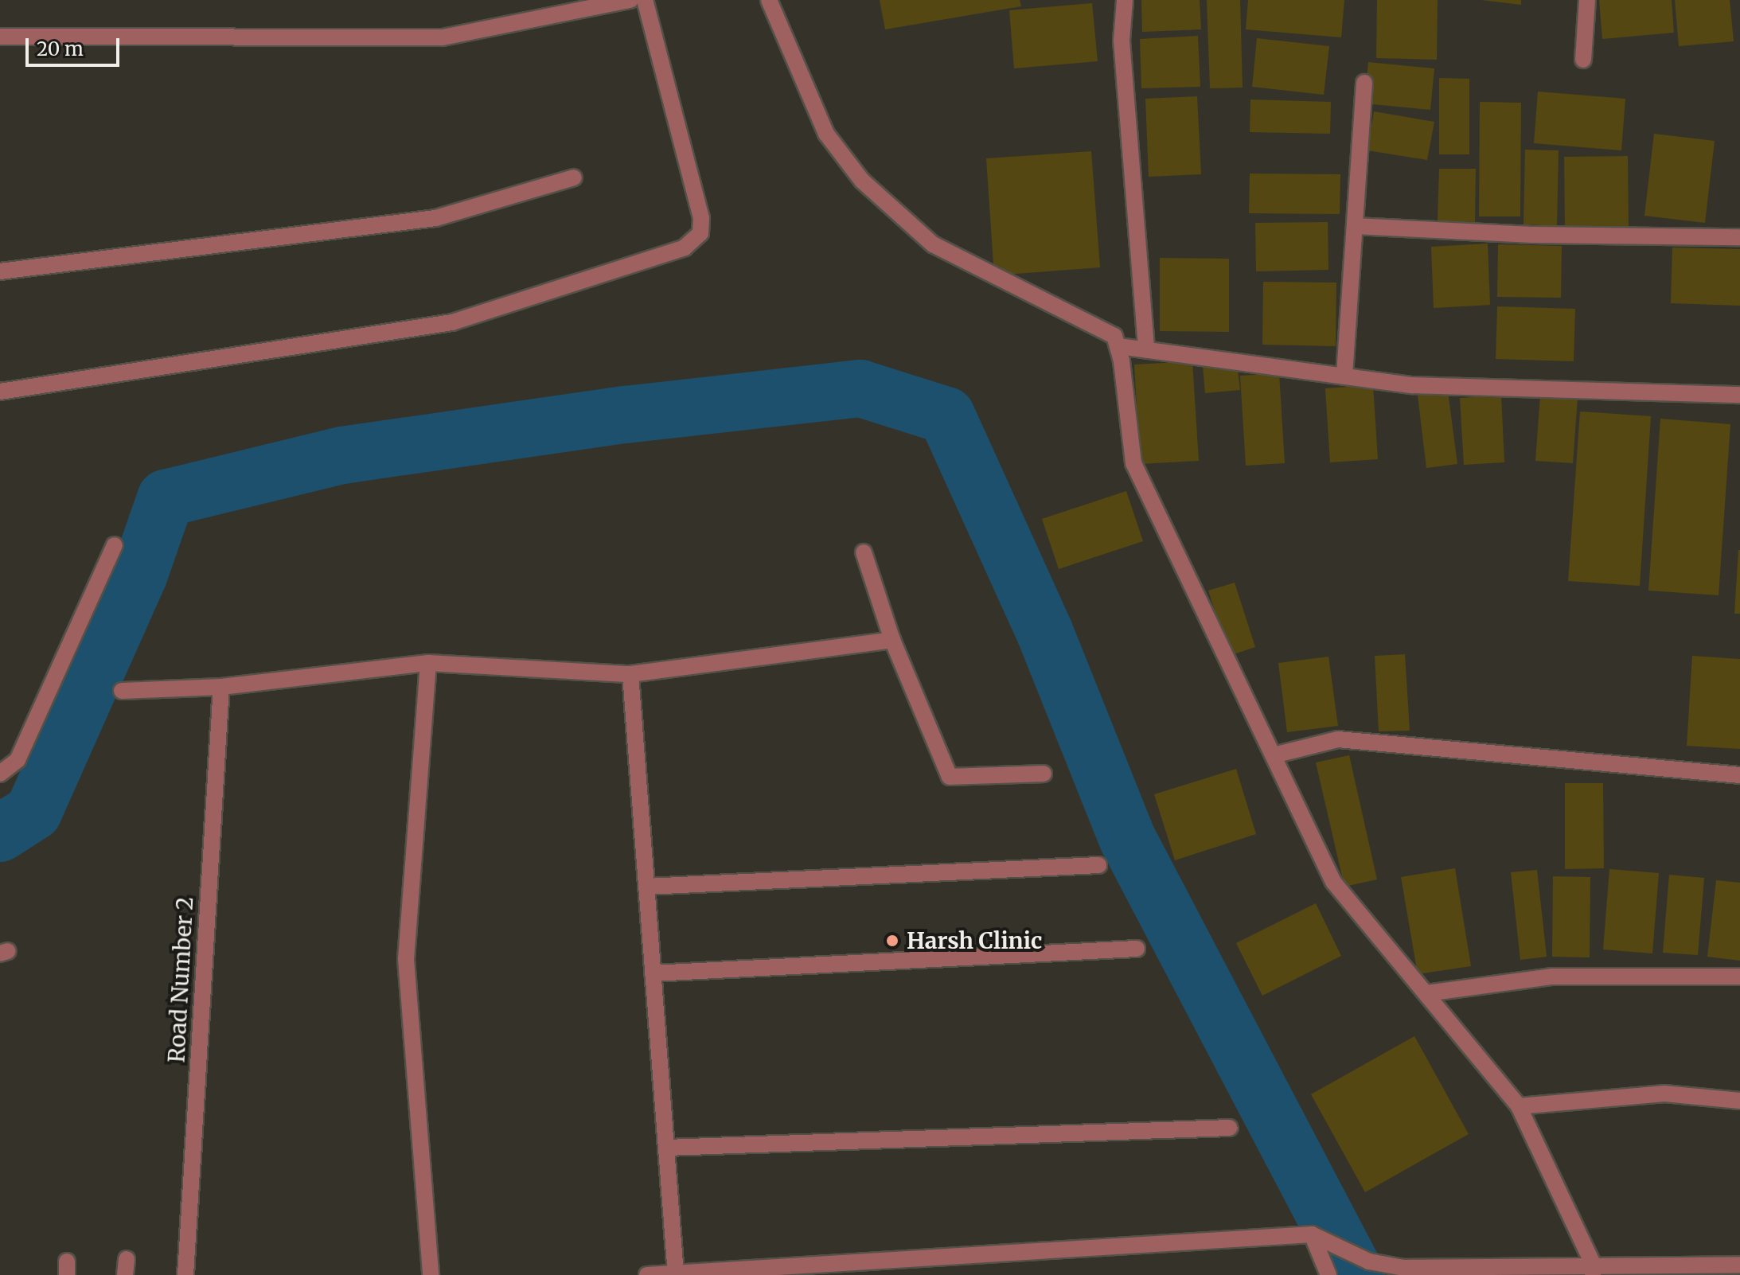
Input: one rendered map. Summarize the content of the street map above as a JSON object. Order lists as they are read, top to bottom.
{
  "streets": {
    "street": ["Road Number 2"]
  },
  "places": ["Harsh Clinic"],
  "scale_bar": "20 m"
}
